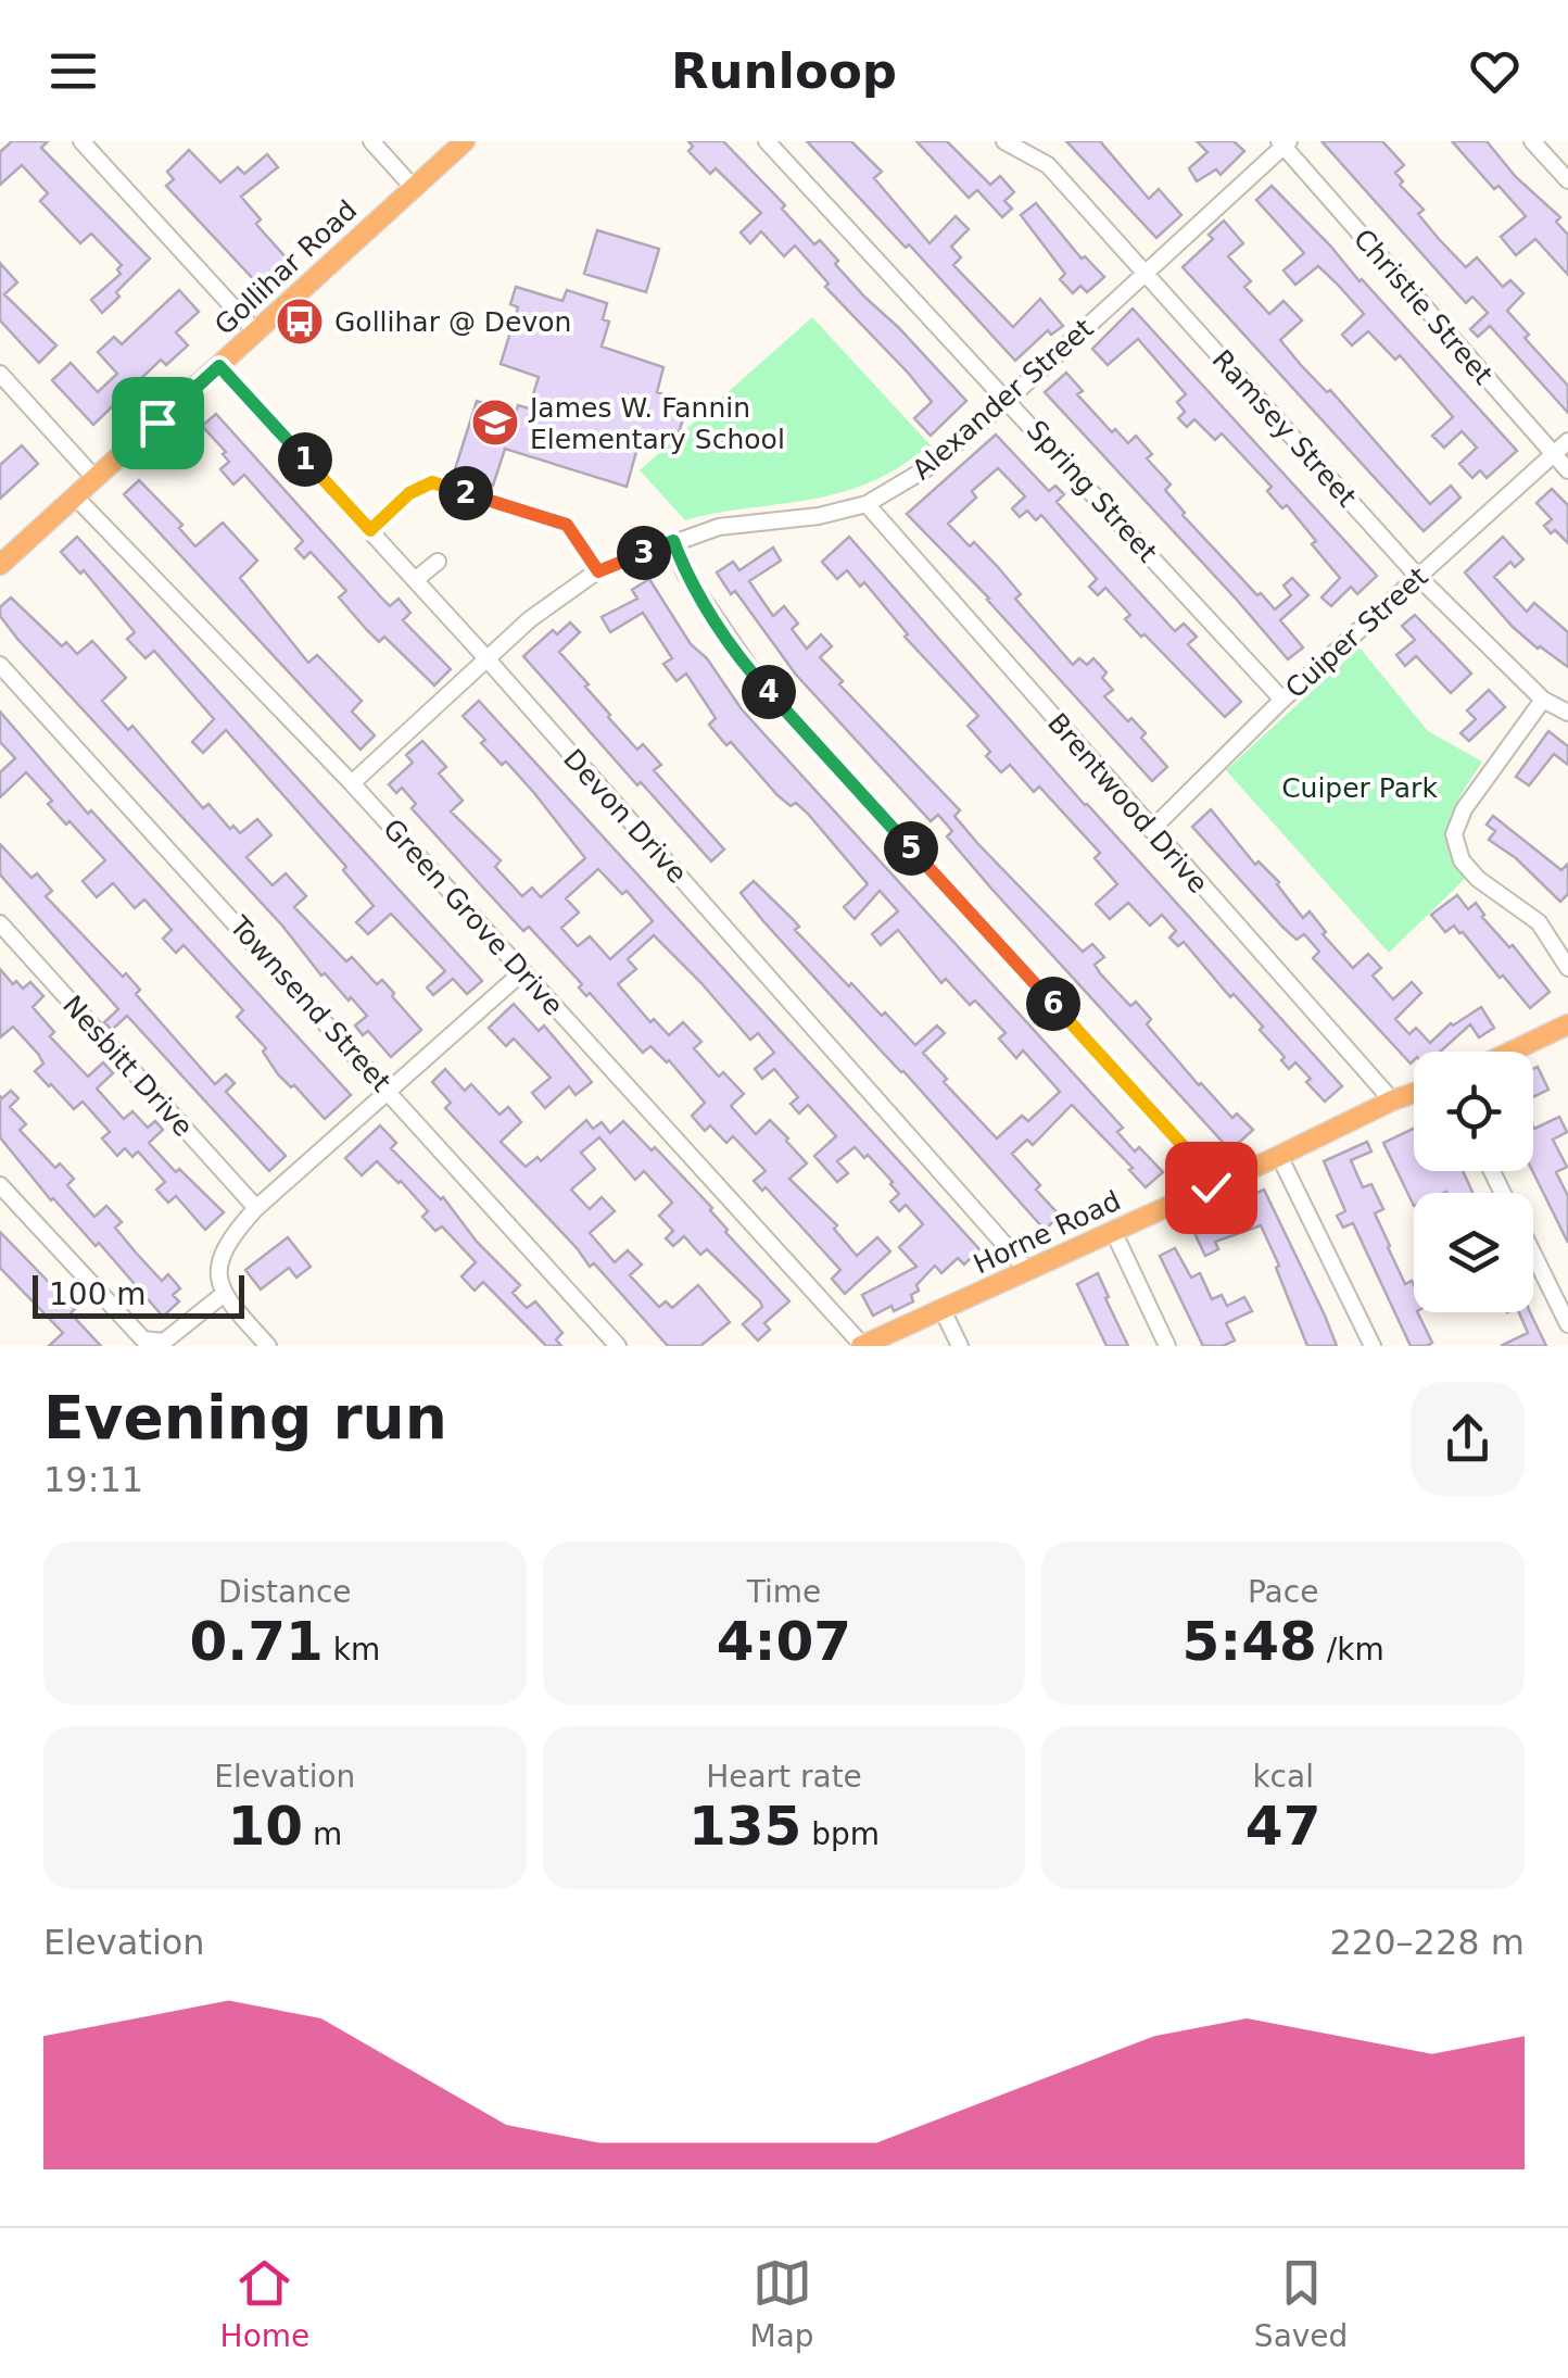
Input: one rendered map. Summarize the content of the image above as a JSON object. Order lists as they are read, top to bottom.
{
  "streets": {
    "main road": ["Gollihar Road", "Horne Road"],
    "street": [
      "Christie Street",
      "Alexander Street",
      "Ramsey Street",
      "Spring Street",
      "Cuiper Street",
      "Brentwood Drive",
      "Devon Drive",
      "Green Grove Drive",
      "Townsend Street",
      "Nesbitt Drive"
    ]
  },
  "crossings": [
    ["Gollihar Road", "Devon Drive"],
    ["Gollihar Road", "Green Grove Drive"],
    ["Christie Street", "Alexander Street"],
    ["Christie Street", "Cuiper Street"],
    ["Alexander Street", "Ramsey Street"],
    ["Alexander Street", "Spring Street"],
    ["Alexander Street", "Brentwood Drive"],
    ["Alexander Street", "Devon Drive"],
    ["Alexander Street", "Green Grove Drive"],
    ["Ramsey Street", "Cuiper Street"],
    ["Spring Street", "Cuiper Street"],
    ["Cuiper Street", "Brentwood Drive"],
    ["Brentwood Drive", "Horne Road"],
    ["Devon Drive", "Horne Road"],
    ["Green Grove Drive", "Horne Road"]
  ],
  "parks": ["Cuiper Park"],
  "places": {
    "bus stop": ["Gollihar @ Devon"],
    "school or university": ["James W. Fannin Elementary School"]
  },
  "scale_bar": "100 m",
  "page": {
    "header": "Runloop",
    "pins": [
      "1",
      "2",
      "3",
      "4",
      "5",
      "6"
    ],
    "scale": "100 m",
    "heading": ["Evening run", "19:11"],
    "stats": [
      ["Distance", "0.71 km"],
      ["Time", "4:07"],
      ["Pace", "5:48 /km"],
      ["Elevation", "10 m"],
      ["Heart rate", "135 bpm"],
      ["kcal", "47"]
    ],
    "chart": ["Elevation", "220–228 m"],
    "tabs": ["Home", "Map", "Saved"]
  }
}
